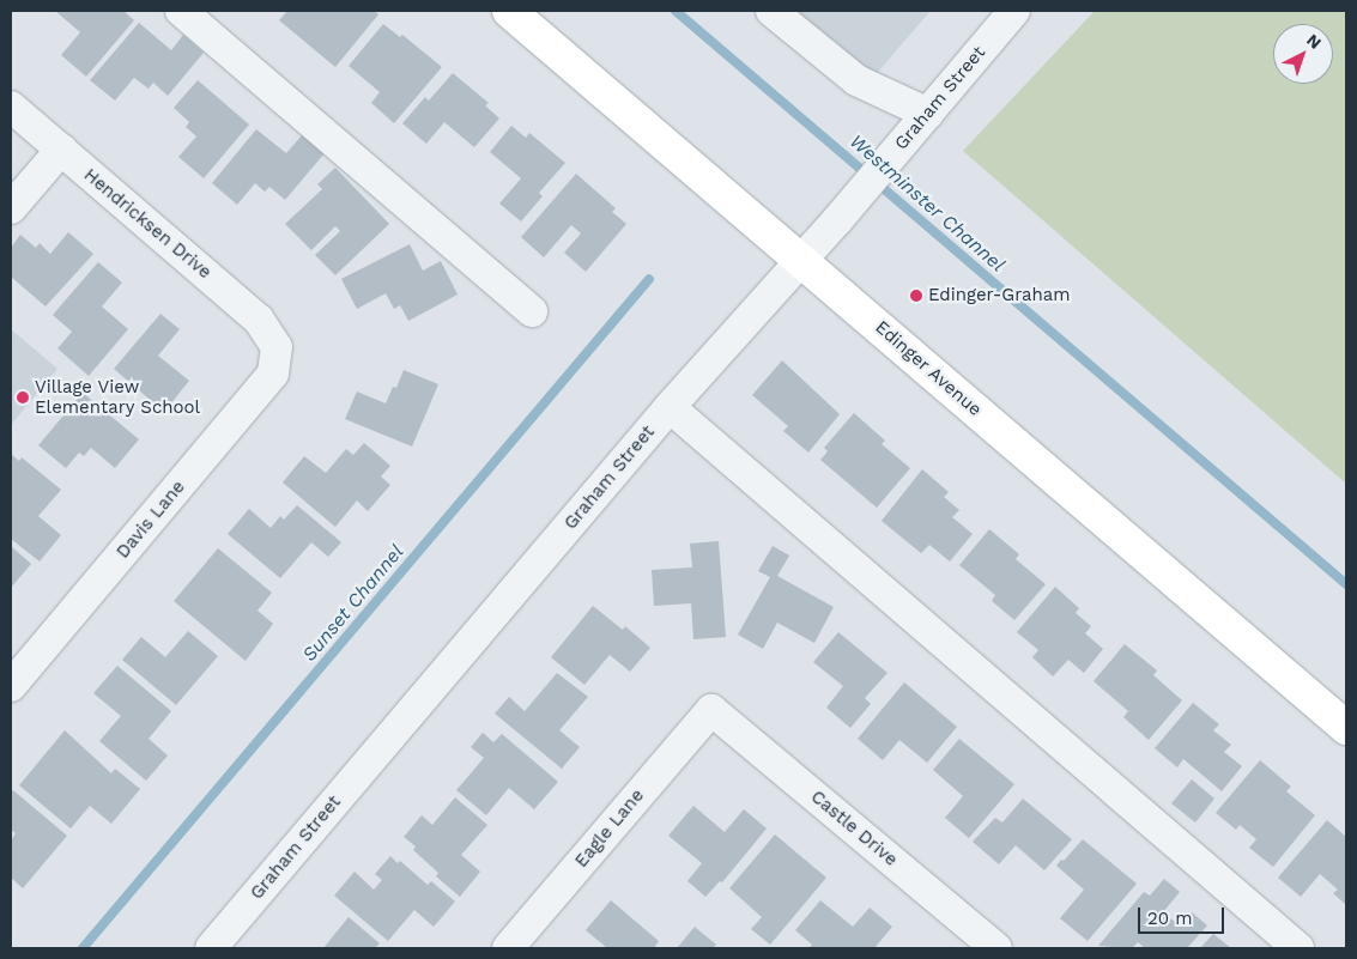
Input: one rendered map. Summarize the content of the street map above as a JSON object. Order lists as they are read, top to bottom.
{
  "streets": {
    "main road": ["Edinger Avenue"],
    "street": [
      "Graham Street",
      "Hendricksen Drive",
      "Davis Lane",
      "Eagle Lane",
      "Castle Drive"
    ]
  },
  "crossings": [
    ["Graham Street", "Edinger Avenue"],
    ["Hendricksen Drive", "Davis Lane"],
    ["Eagle Lane", "Castle Drive"]
  ],
  "water": ["Westminster Channel", "Sunset Channel"],
  "places": ["Edinger-Graham", "Village View Elementary School"],
  "scale_bar": "20 m",
  "north": "top right"
}
